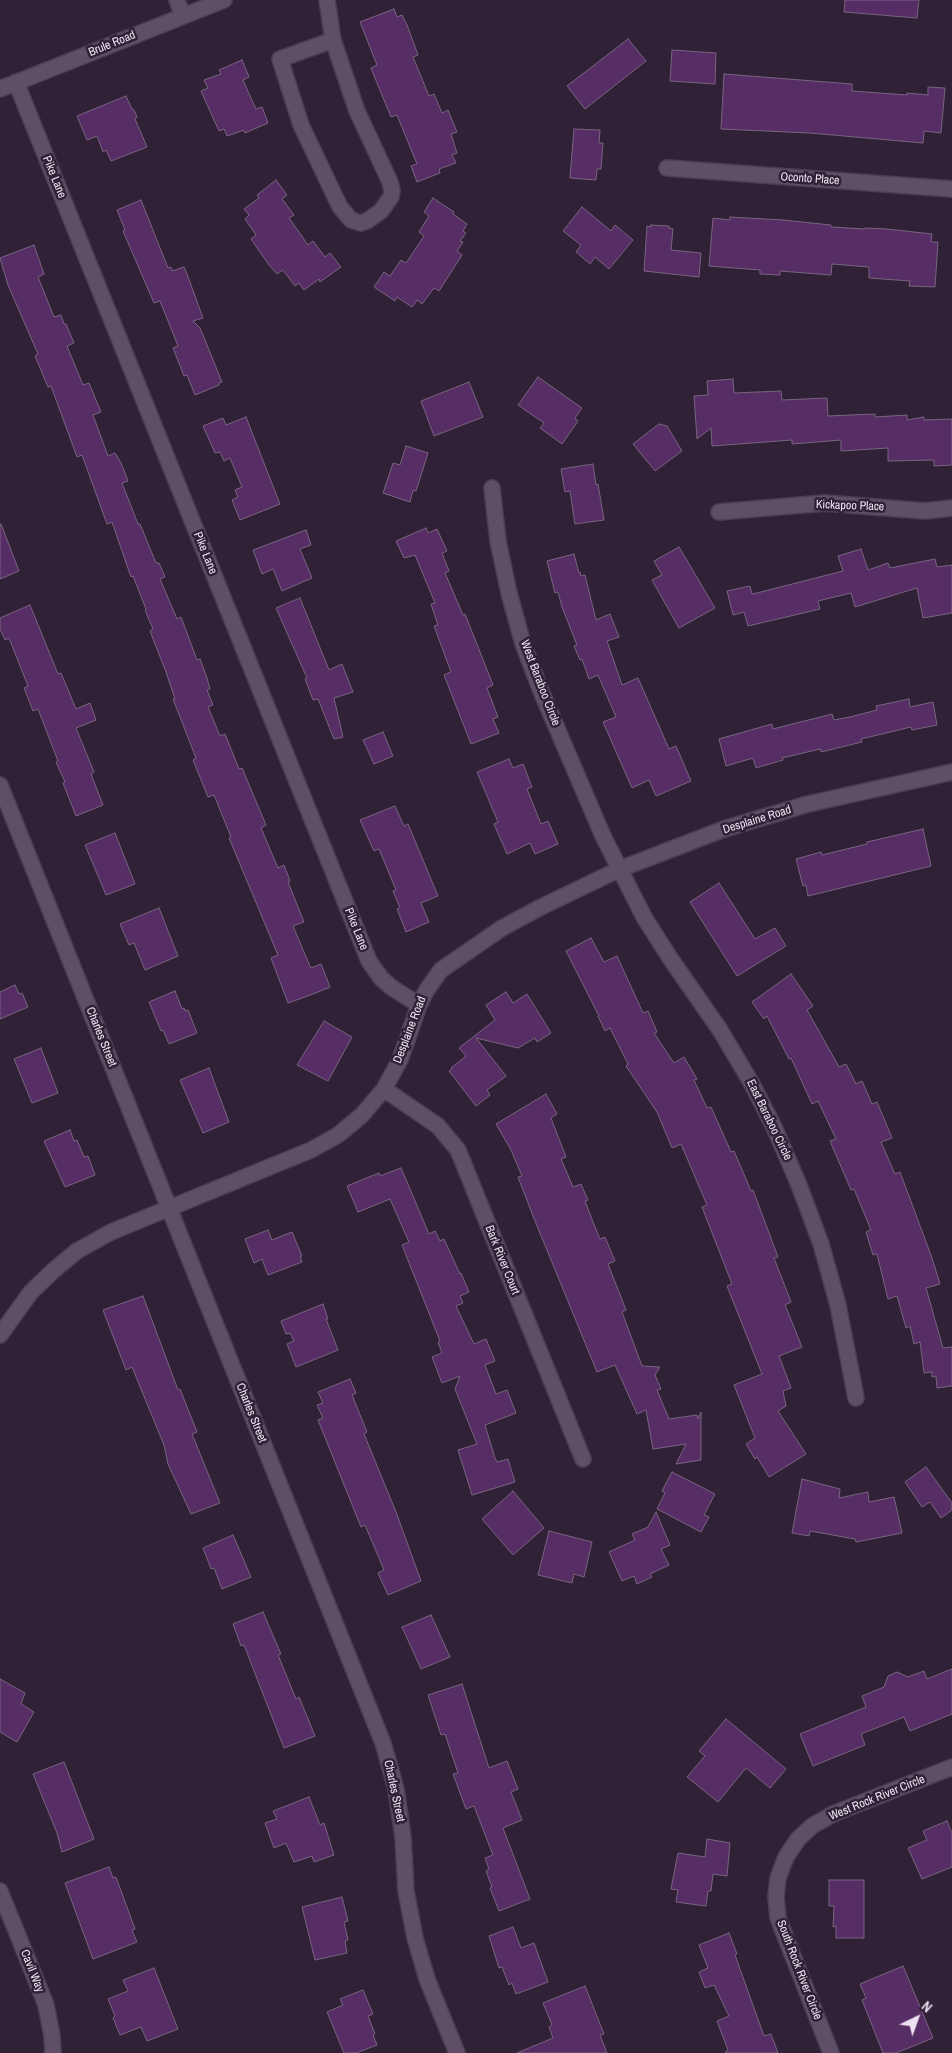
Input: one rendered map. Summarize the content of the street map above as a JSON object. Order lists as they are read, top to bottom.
{
  "streets": {
    "street": [
      "Brule Road",
      "Pike Lane",
      "Oconto Place",
      "Kickapoo Place",
      "West Baraboo Circle",
      "Desplaine Road",
      "Charles Street",
      "East Baraboo Circle",
      "Bark River Court",
      "West Rock River Circle",
      "South Rock River Circle",
      "Cavil Way"
    ]
  },
  "crossings": [
    ["Brule Road", "Pike Lane"],
    ["Pike Lane", "Desplaine Road"],
    ["West Baraboo Circle", "Desplaine Road"],
    ["West Baraboo Circle", "East Baraboo Circle"],
    ["Desplaine Road", "Charles Street"],
    ["Desplaine Road", "East Baraboo Circle"],
    ["Desplaine Road", "Bark River Court"],
    ["West Rock River Circle", "South Rock River Circle"]
  ],
  "north": "top right"
}
